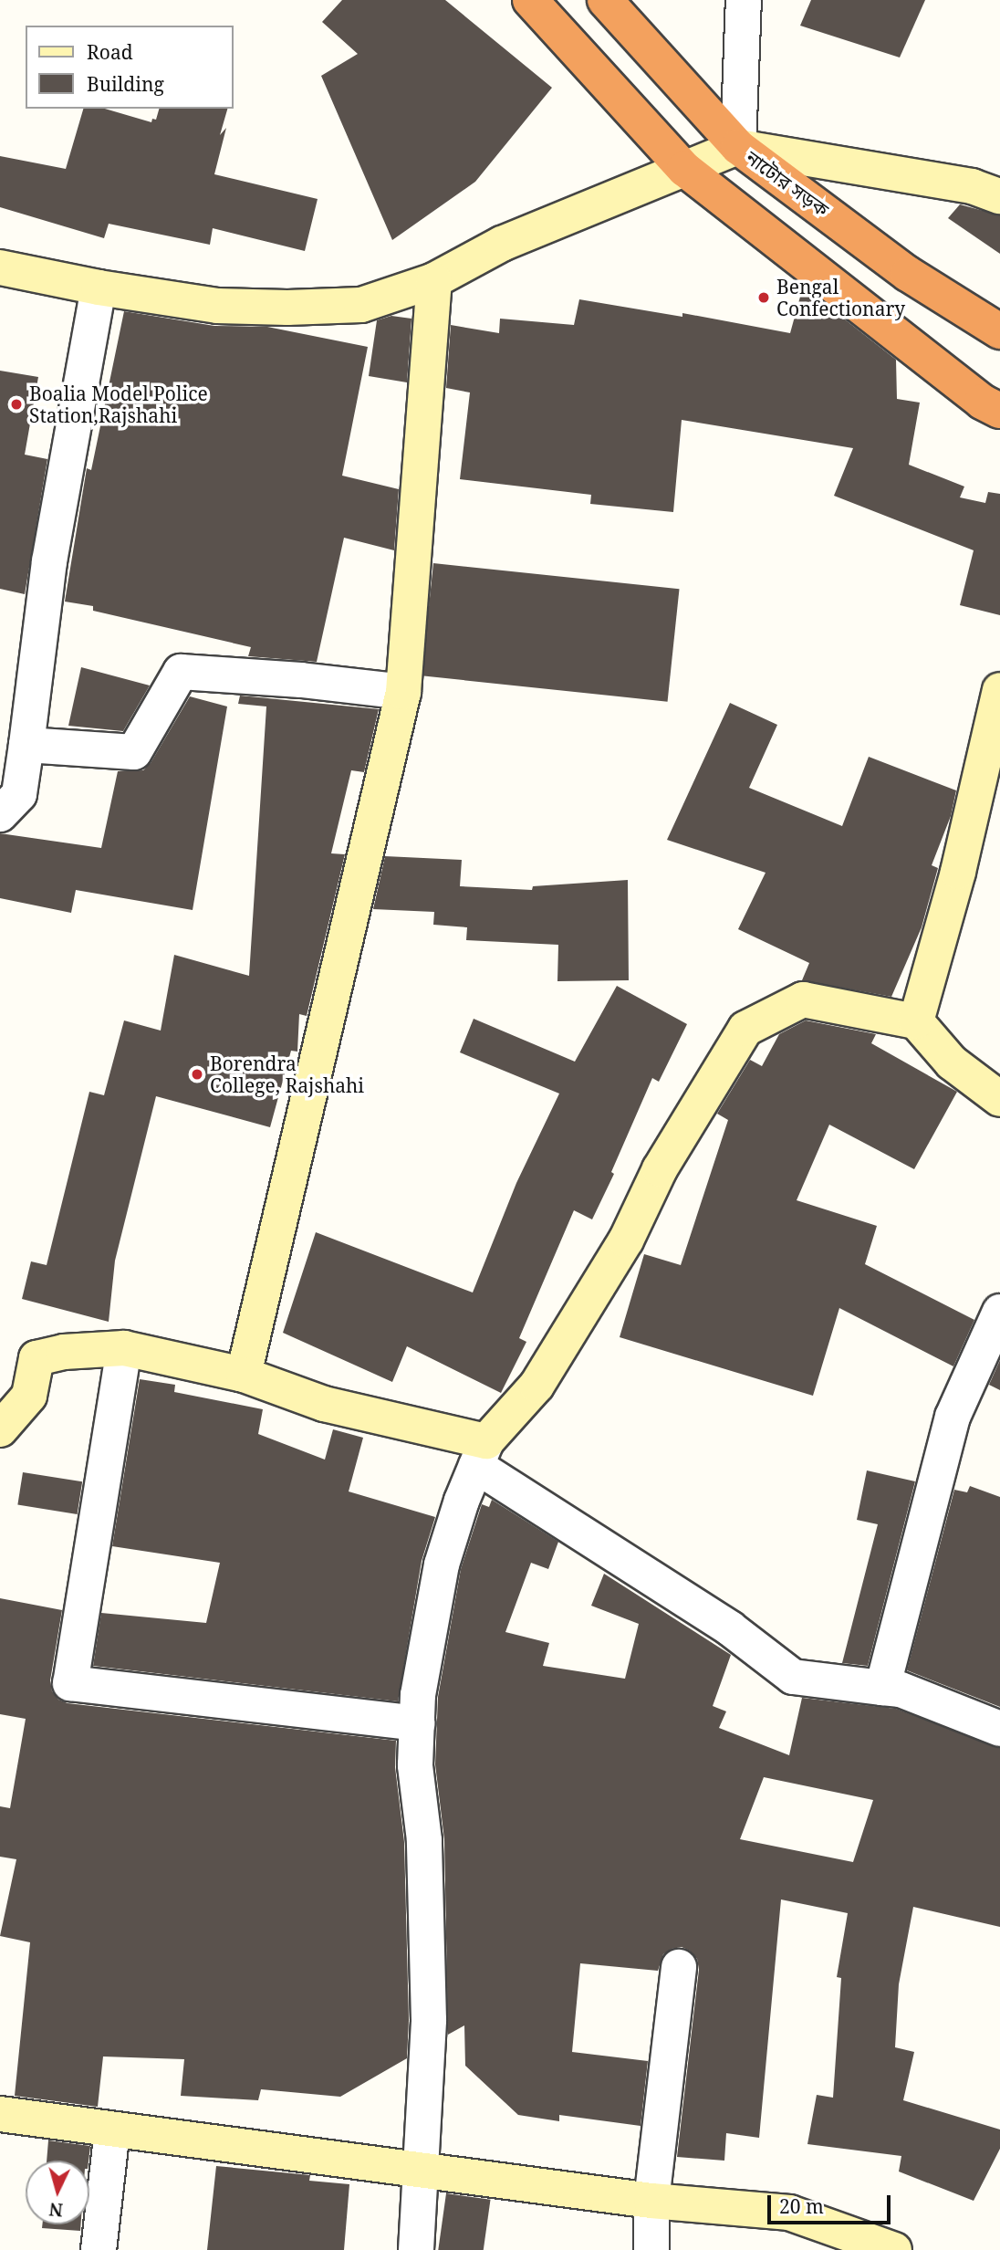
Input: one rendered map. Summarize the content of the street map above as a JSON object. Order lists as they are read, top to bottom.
{
  "streets": {
    "highway": ["নাটোর সড়ক"]
  },
  "places": ["Bengal Confectionary", "Boalia Model Police Station,Rajshahi", "Borendra College, Rajshahi"],
  "legend": ["Road", "Building"],
  "scale_bar": "20 m",
  "north": "bottom"
}
